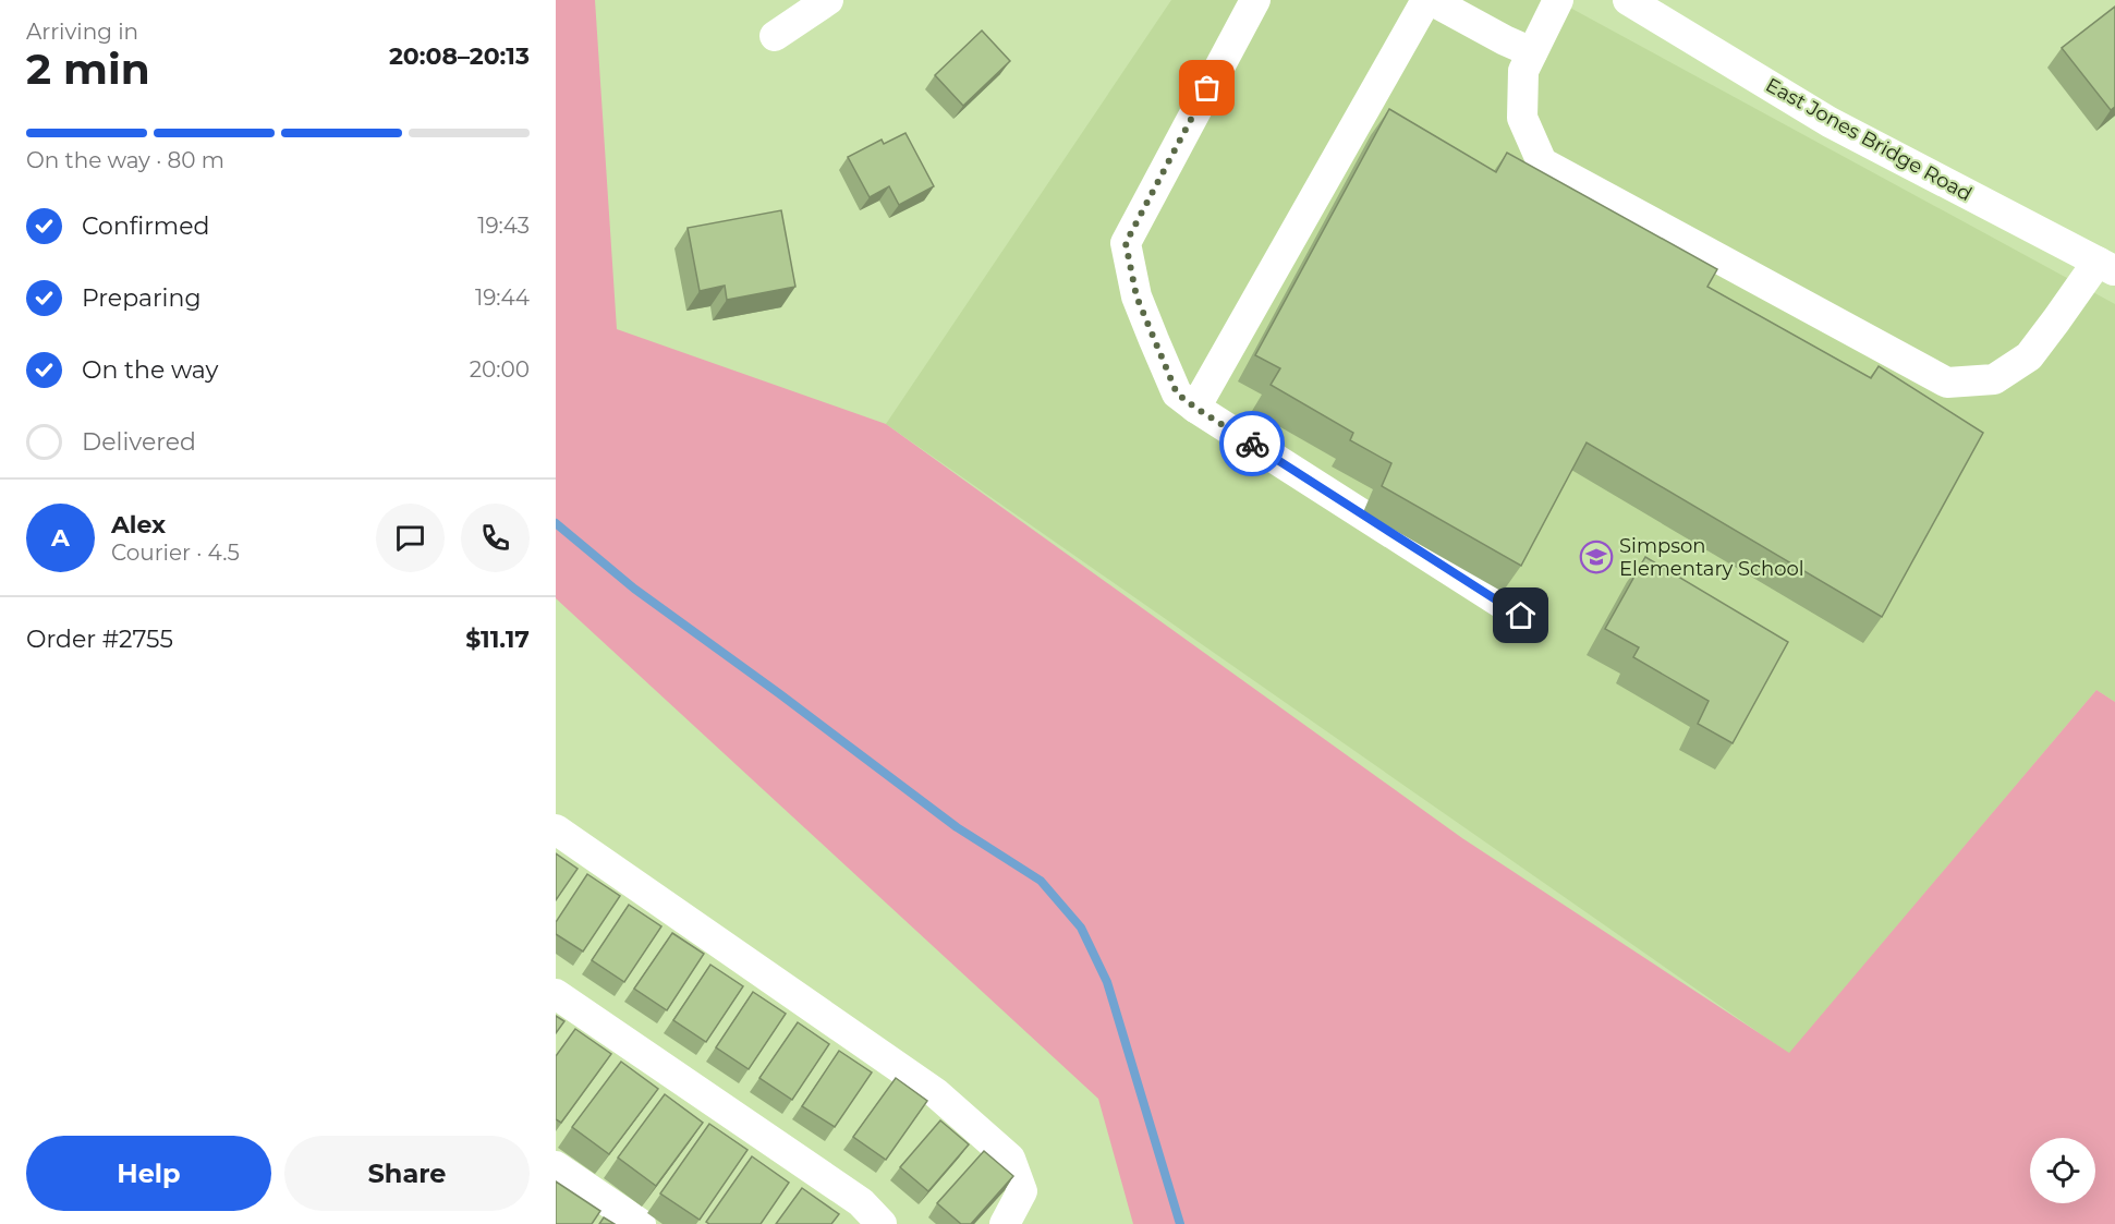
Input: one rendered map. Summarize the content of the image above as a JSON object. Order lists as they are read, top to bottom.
{
  "streets": {
    "street": ["East Jones Bridge Road"]
  },
  "places": {
    "school or university": ["Simpson Elementary School"]
  },
  "page": {
    "heading": ["2 min", "Arriving in", "20:08–20:13"],
    "panel": [
      "Alex",
      "Courier · 4.5",
      "Order #2755",
      "$11.17"
    ],
    "bar": "On the way · 80 m",
    "list": [
      ["Confirmed", "19:43"],
      ["Preparing", "19:44"],
      ["On the way", "20:00"],
      "Delivered"
    ],
    "round": "A",
    "buttons": ["Help", "Share"]
  }
}
